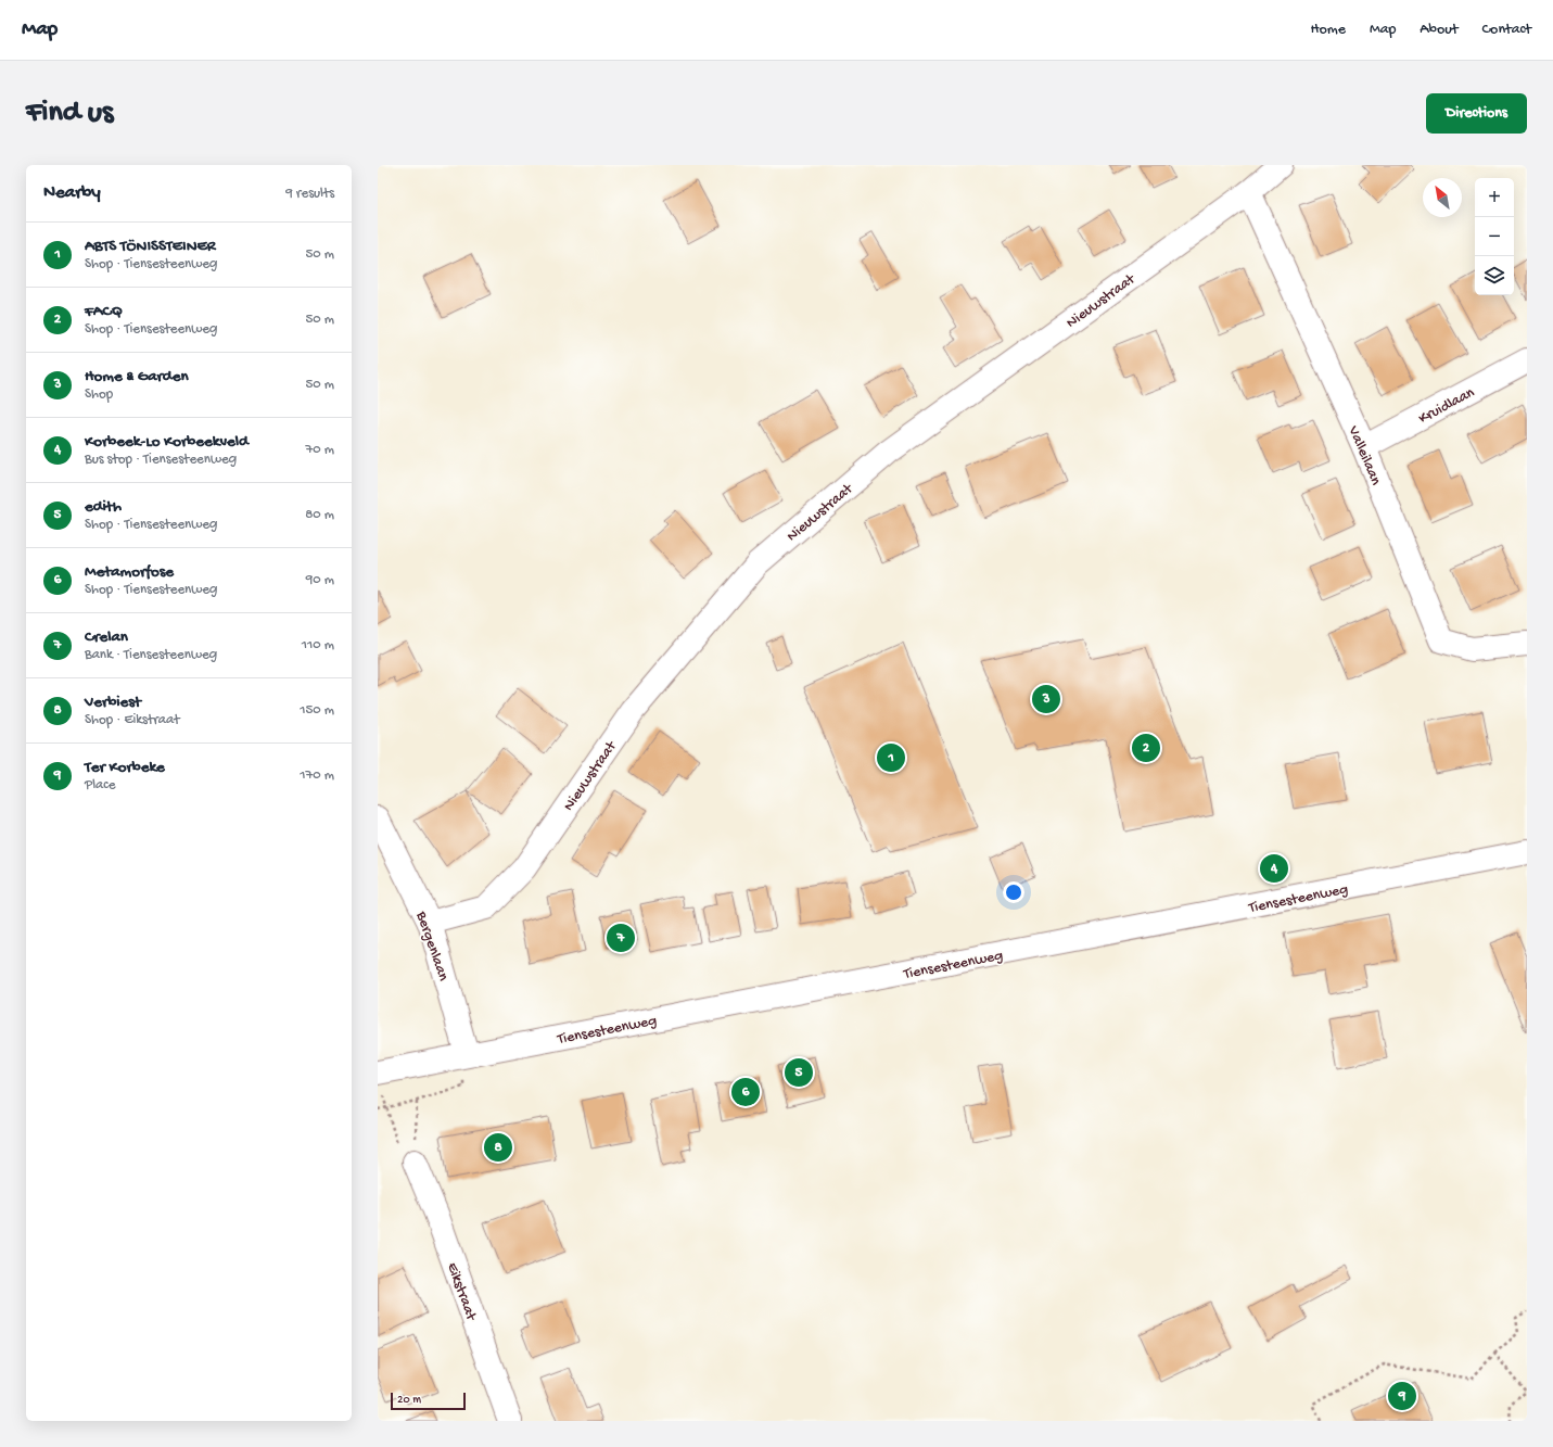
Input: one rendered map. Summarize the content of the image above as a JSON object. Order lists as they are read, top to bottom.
{
  "streets": {
    "street": [
      "Nieuwstraat",
      "Kruidlaan",
      "Valleilaan",
      "Tiensesteenweg",
      "Bergenlaan",
      "Eikstraat"
    ]
  },
  "crossings": [
    ["Nieuwstraat", "Valleilaan"],
    ["Nieuwstraat", "Bergenlaan"],
    ["Kruidlaan", "Valleilaan"],
    ["Tiensesteenweg", "Bergenlaan"]
  ],
  "scale_bar": "20 m",
  "north": "top left",
  "page": {
    "header": "Map",
    "nav": [
      "Home",
      "Map",
      "About",
      "Contact"
    ],
    "buttons": "Directions",
    "title": "Find us",
    "heading": ["Nearby", "9 results"],
    "map_buttons": ["+", "−"],
    "list": [
      {
        "mark": "1",
        "name": "ABTS TÖNISSTEINER",
        "note": "Shop · Tiensesteenweg",
        "value": "50 m"
      },
      {
        "mark": "2",
        "name": "FACQ",
        "note": "Shop · Tiensesteenweg",
        "value": "50 m"
      },
      {
        "mark": "3",
        "name": "Home & Garden",
        "note": "Shop",
        "value": "50 m"
      },
      {
        "mark": "4",
        "name": "Korbeek-Lo Korbeekveld",
        "note": "Bus stop · Tiensesteenweg",
        "value": "70 m"
      },
      {
        "mark": "5",
        "name": "edith",
        "note": "Shop · Tiensesteenweg",
        "value": "80 m"
      },
      {
        "mark": "6",
        "name": "Metamorfose",
        "note": "Shop · Tiensesteenweg",
        "value": "90 m"
      },
      {
        "mark": "7",
        "name": "Crelan",
        "note": "Bank · Tiensesteenweg",
        "value": "110 m"
      },
      {
        "mark": "8",
        "name": "Verbiest",
        "note": "Shop · Eikstraat",
        "value": "150 m"
      },
      {
        "mark": "9",
        "name": "Ter Korbeke",
        "note": "Place",
        "value": "170 m"
      }
    ],
    "pins": [
      "3",
      "2",
      "1",
      "4",
      "7",
      "5",
      "6",
      "8",
      "9"
    ],
    "scale": "20 m"
  }
}
